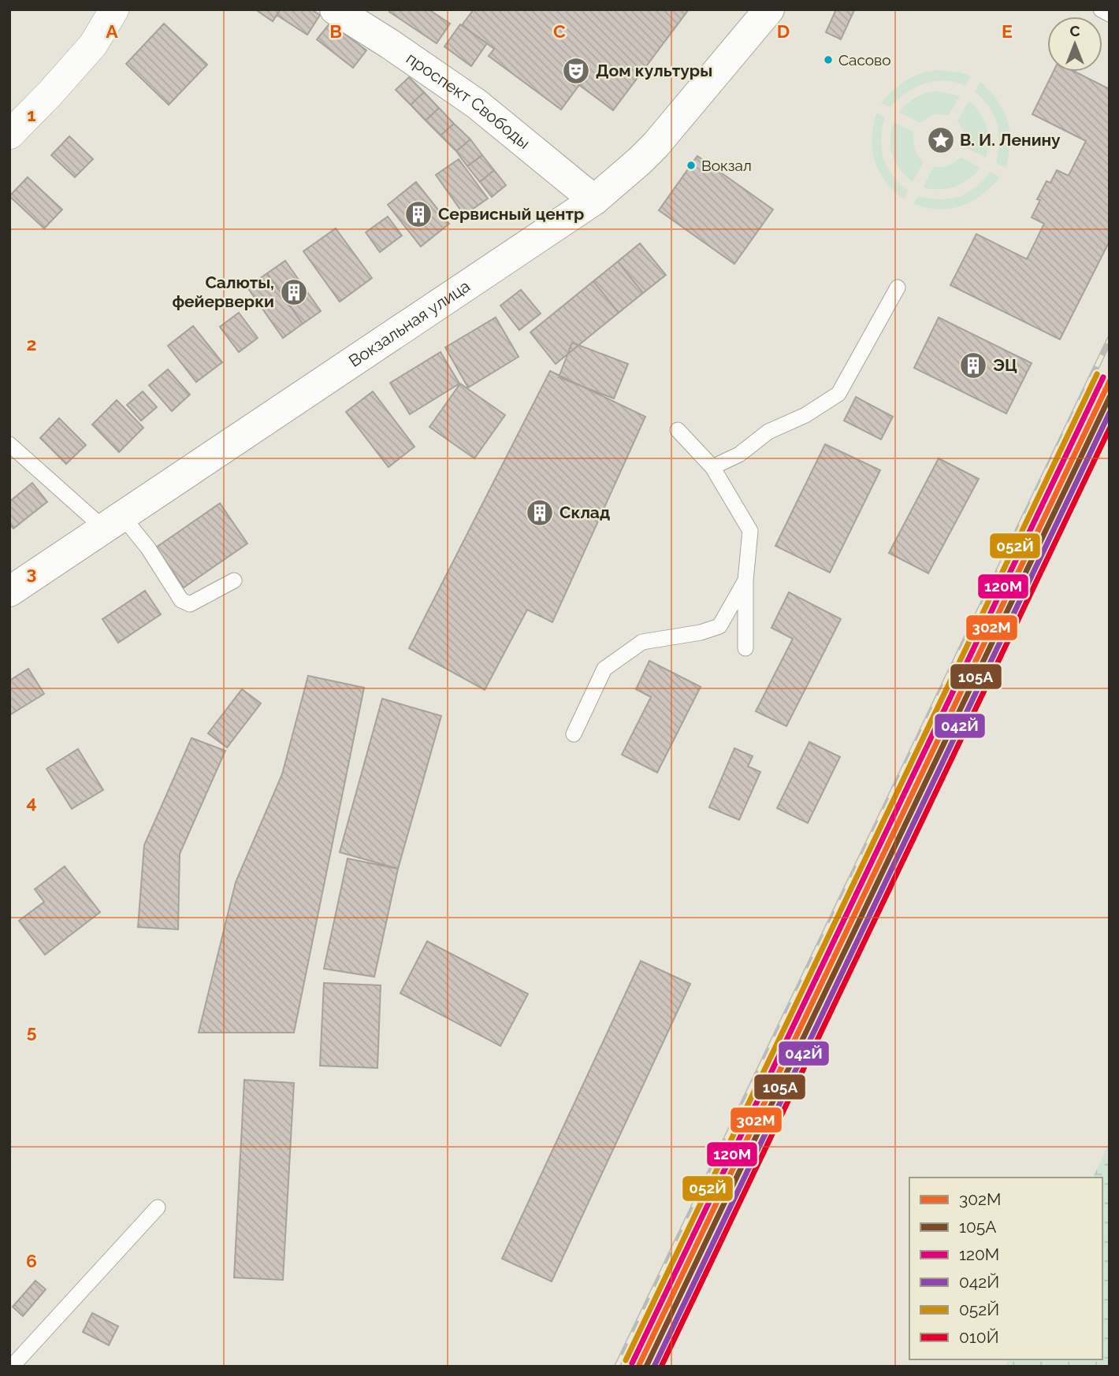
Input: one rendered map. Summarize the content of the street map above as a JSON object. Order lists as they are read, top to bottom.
{
  "streets": {
    "main road": ["проспект Свободы", "Вокзальная улица"]
  },
  "crossings": [
    ["проспект Свободы", "Вокзальная улица"]
  ],
  "places": {
    "other": ["Сасово", "Вокзал"],
    "theatre": ["Дом культуры"],
    "place": ["В. И. Ленину"],
    "building": [
      "Сервисный центр",
      "Салюты, фейерверки",
      "ЭЦ",
      "Склад"
    ]
  },
  "lines": [
    "transit line 052Й",
    "transit line 120М",
    "transit line 302М",
    "transit line 105А",
    "transit line 042Й",
    "transit line 010Й"
  ],
  "legend": [
    "302М",
    "105А",
    "120М",
    "042Й",
    "052Й",
    "010Й"
  ],
  "north": "top",
  "grid": {
    "columns": [
      "A",
      "B",
      "C",
      "D",
      "E"
    ],
    "rows": [
      "1",
      "2",
      "3",
      "4",
      "5",
      "6"
    ]
  }
}
